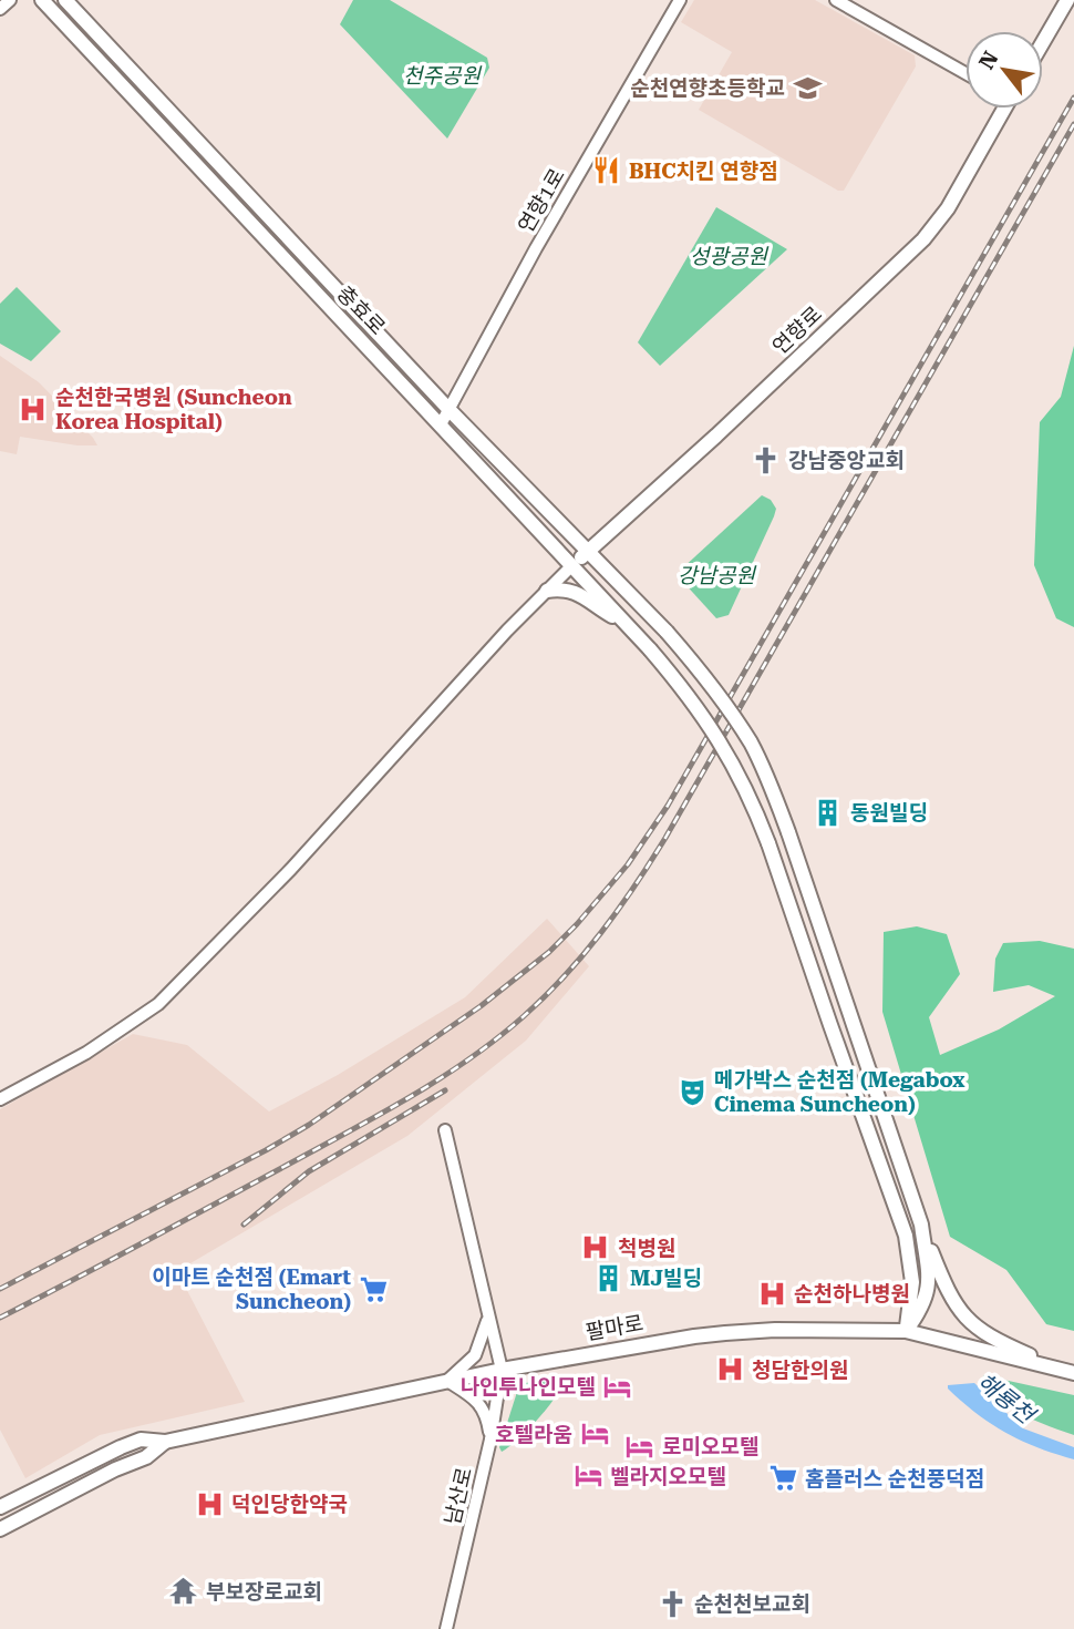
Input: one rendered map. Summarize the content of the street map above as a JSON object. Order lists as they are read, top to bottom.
{
  "streets": {
    "main road": ["충효로", "연향로", "팔마로"],
    "street": ["연향1로", "남산로"]
  },
  "crossings": [
    ["연향1로", "충효로"],
    ["충효로", "연향로"],
    ["충효로", "팔마로"],
    ["팔마로", "남산로"]
  ],
  "water": ["해룡천"],
  "parks": ["천주공원", "성광공원", "강남공원"],
  "places": {
    "school or university": ["순천연향초등학교"],
    "restaurant": ["BHC치킨 연향점"],
    "hospital": [
      "순천한국병원 (Suncheon Korea Hospital)",
      "척병원",
      "순천하나병원",
      "청담한의원",
      "덕인당한약국"
    ],
    "church": ["강남중앙교회", "순천천보교회"],
    "building": ["동원빌딩", "MJ빌딩"],
    "theatre": ["메가박스 순천점 (Megabox Cinema Suncheon)"],
    "supermarket": ["이마트 순천점 (Emart Suncheon)", "홈플러스 순천풍덕점"],
    "hotel": [
      "나인투나인모텔",
      "호텔라움",
      "로미오모텔",
      "벨라지오모텔"
    ],
    "temple": ["부보장로교회"]
  },
  "north": "top left"
}
